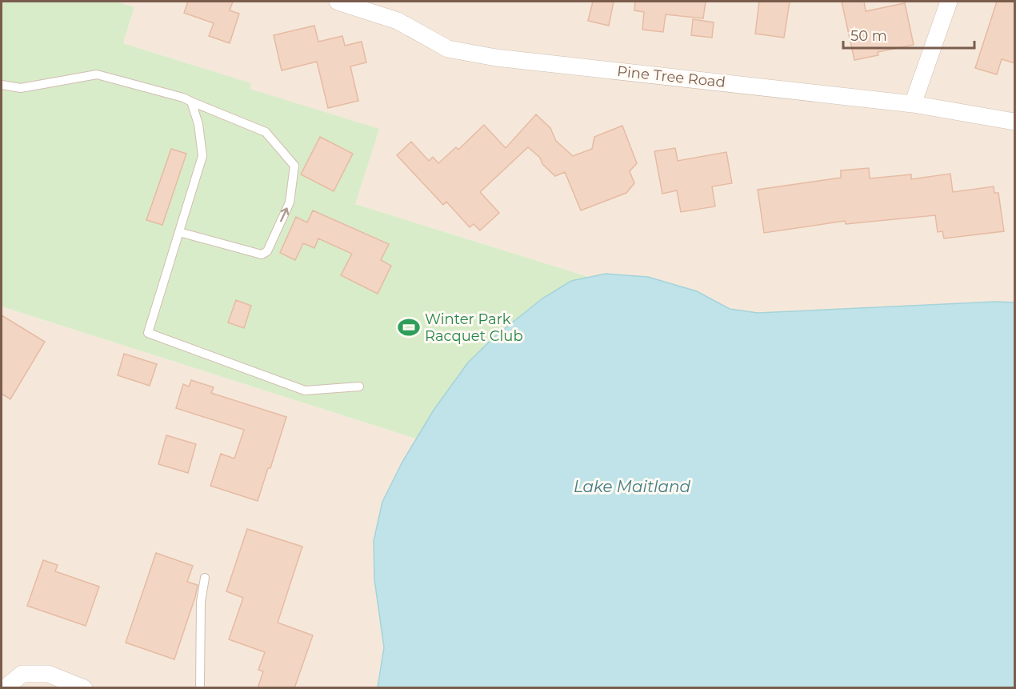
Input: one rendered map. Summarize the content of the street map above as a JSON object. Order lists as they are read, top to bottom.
{
  "streets": {
    "street": ["Pine Tree Road"]
  },
  "water": ["Lake Maitland"],
  "places": {
    "sports": ["Winter Park Racquet Club"]
  },
  "scale_bar": "50 m"
}
